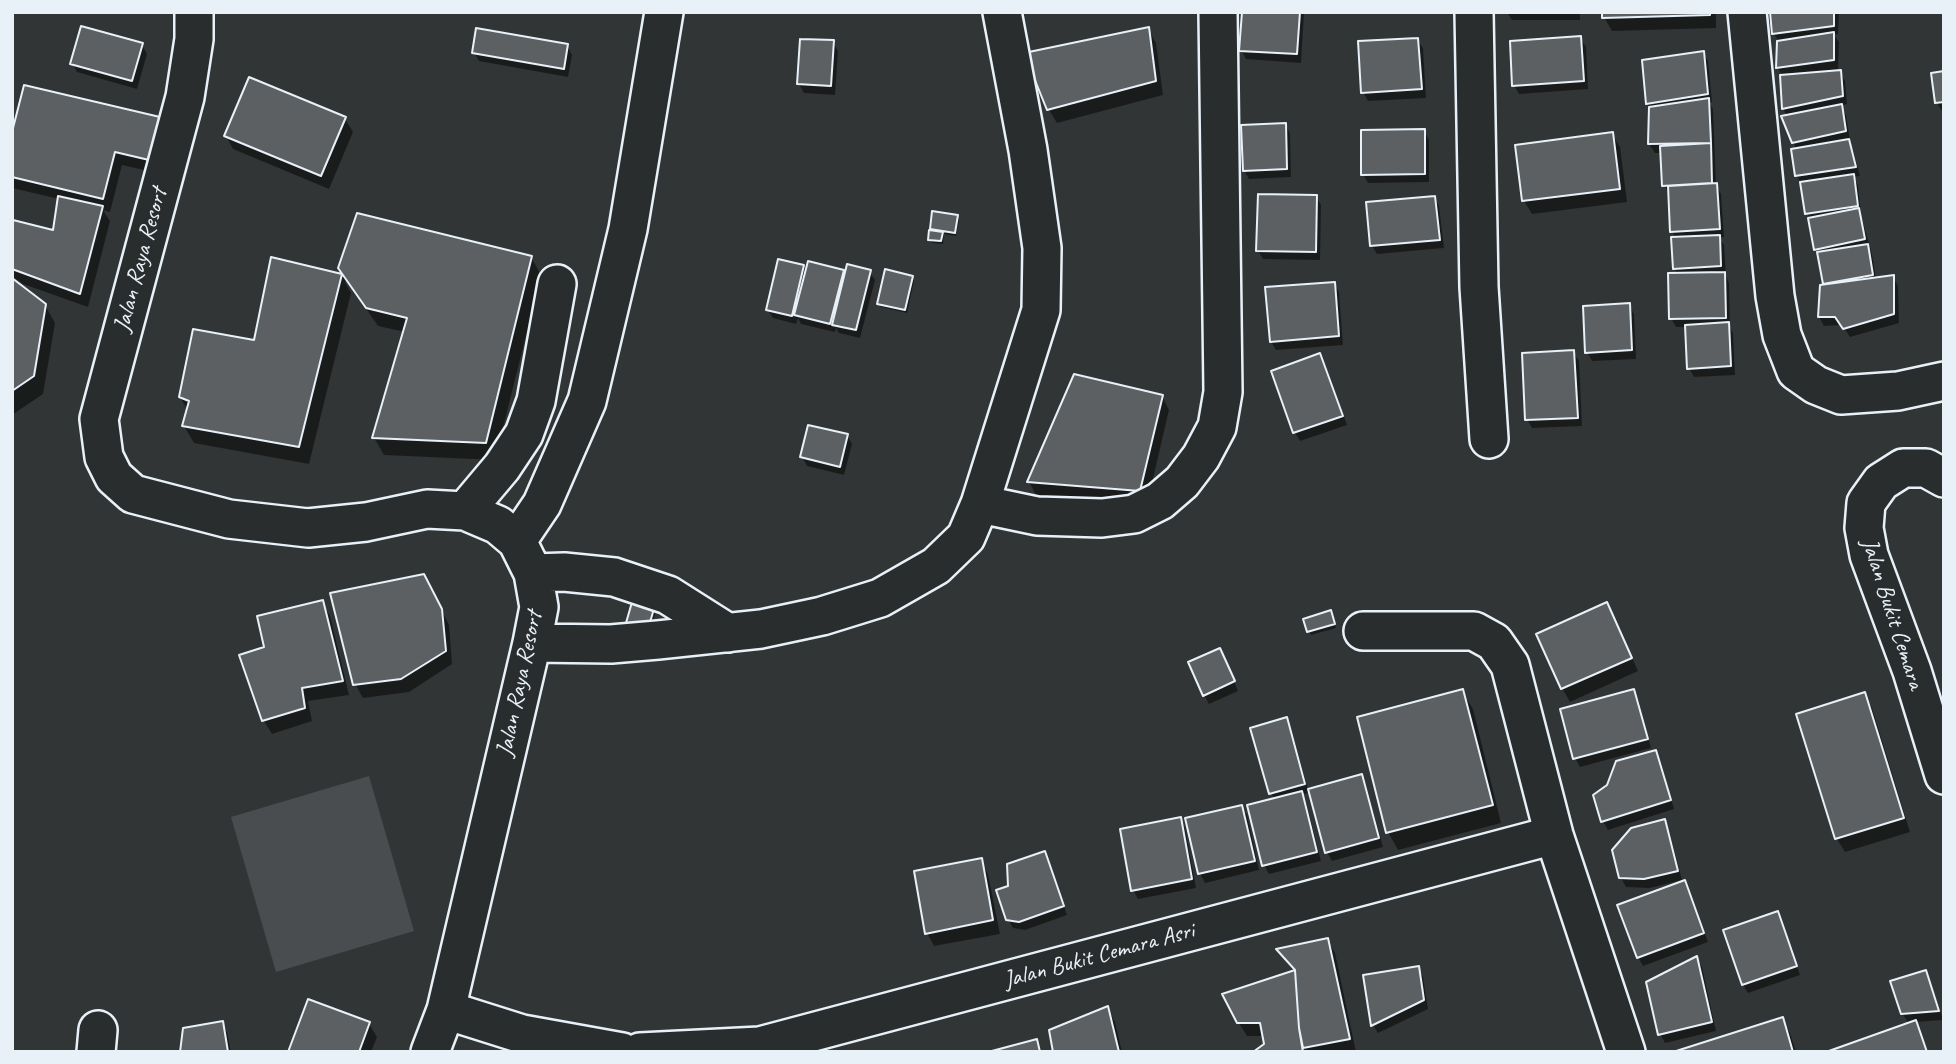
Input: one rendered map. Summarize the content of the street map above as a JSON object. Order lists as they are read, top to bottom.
{
  "streets": {
    "street": ["Jalan Raya Resort", "Jalan Bukit Cemara", "Jalan Bukit Cemara Asri"]
  }
}
